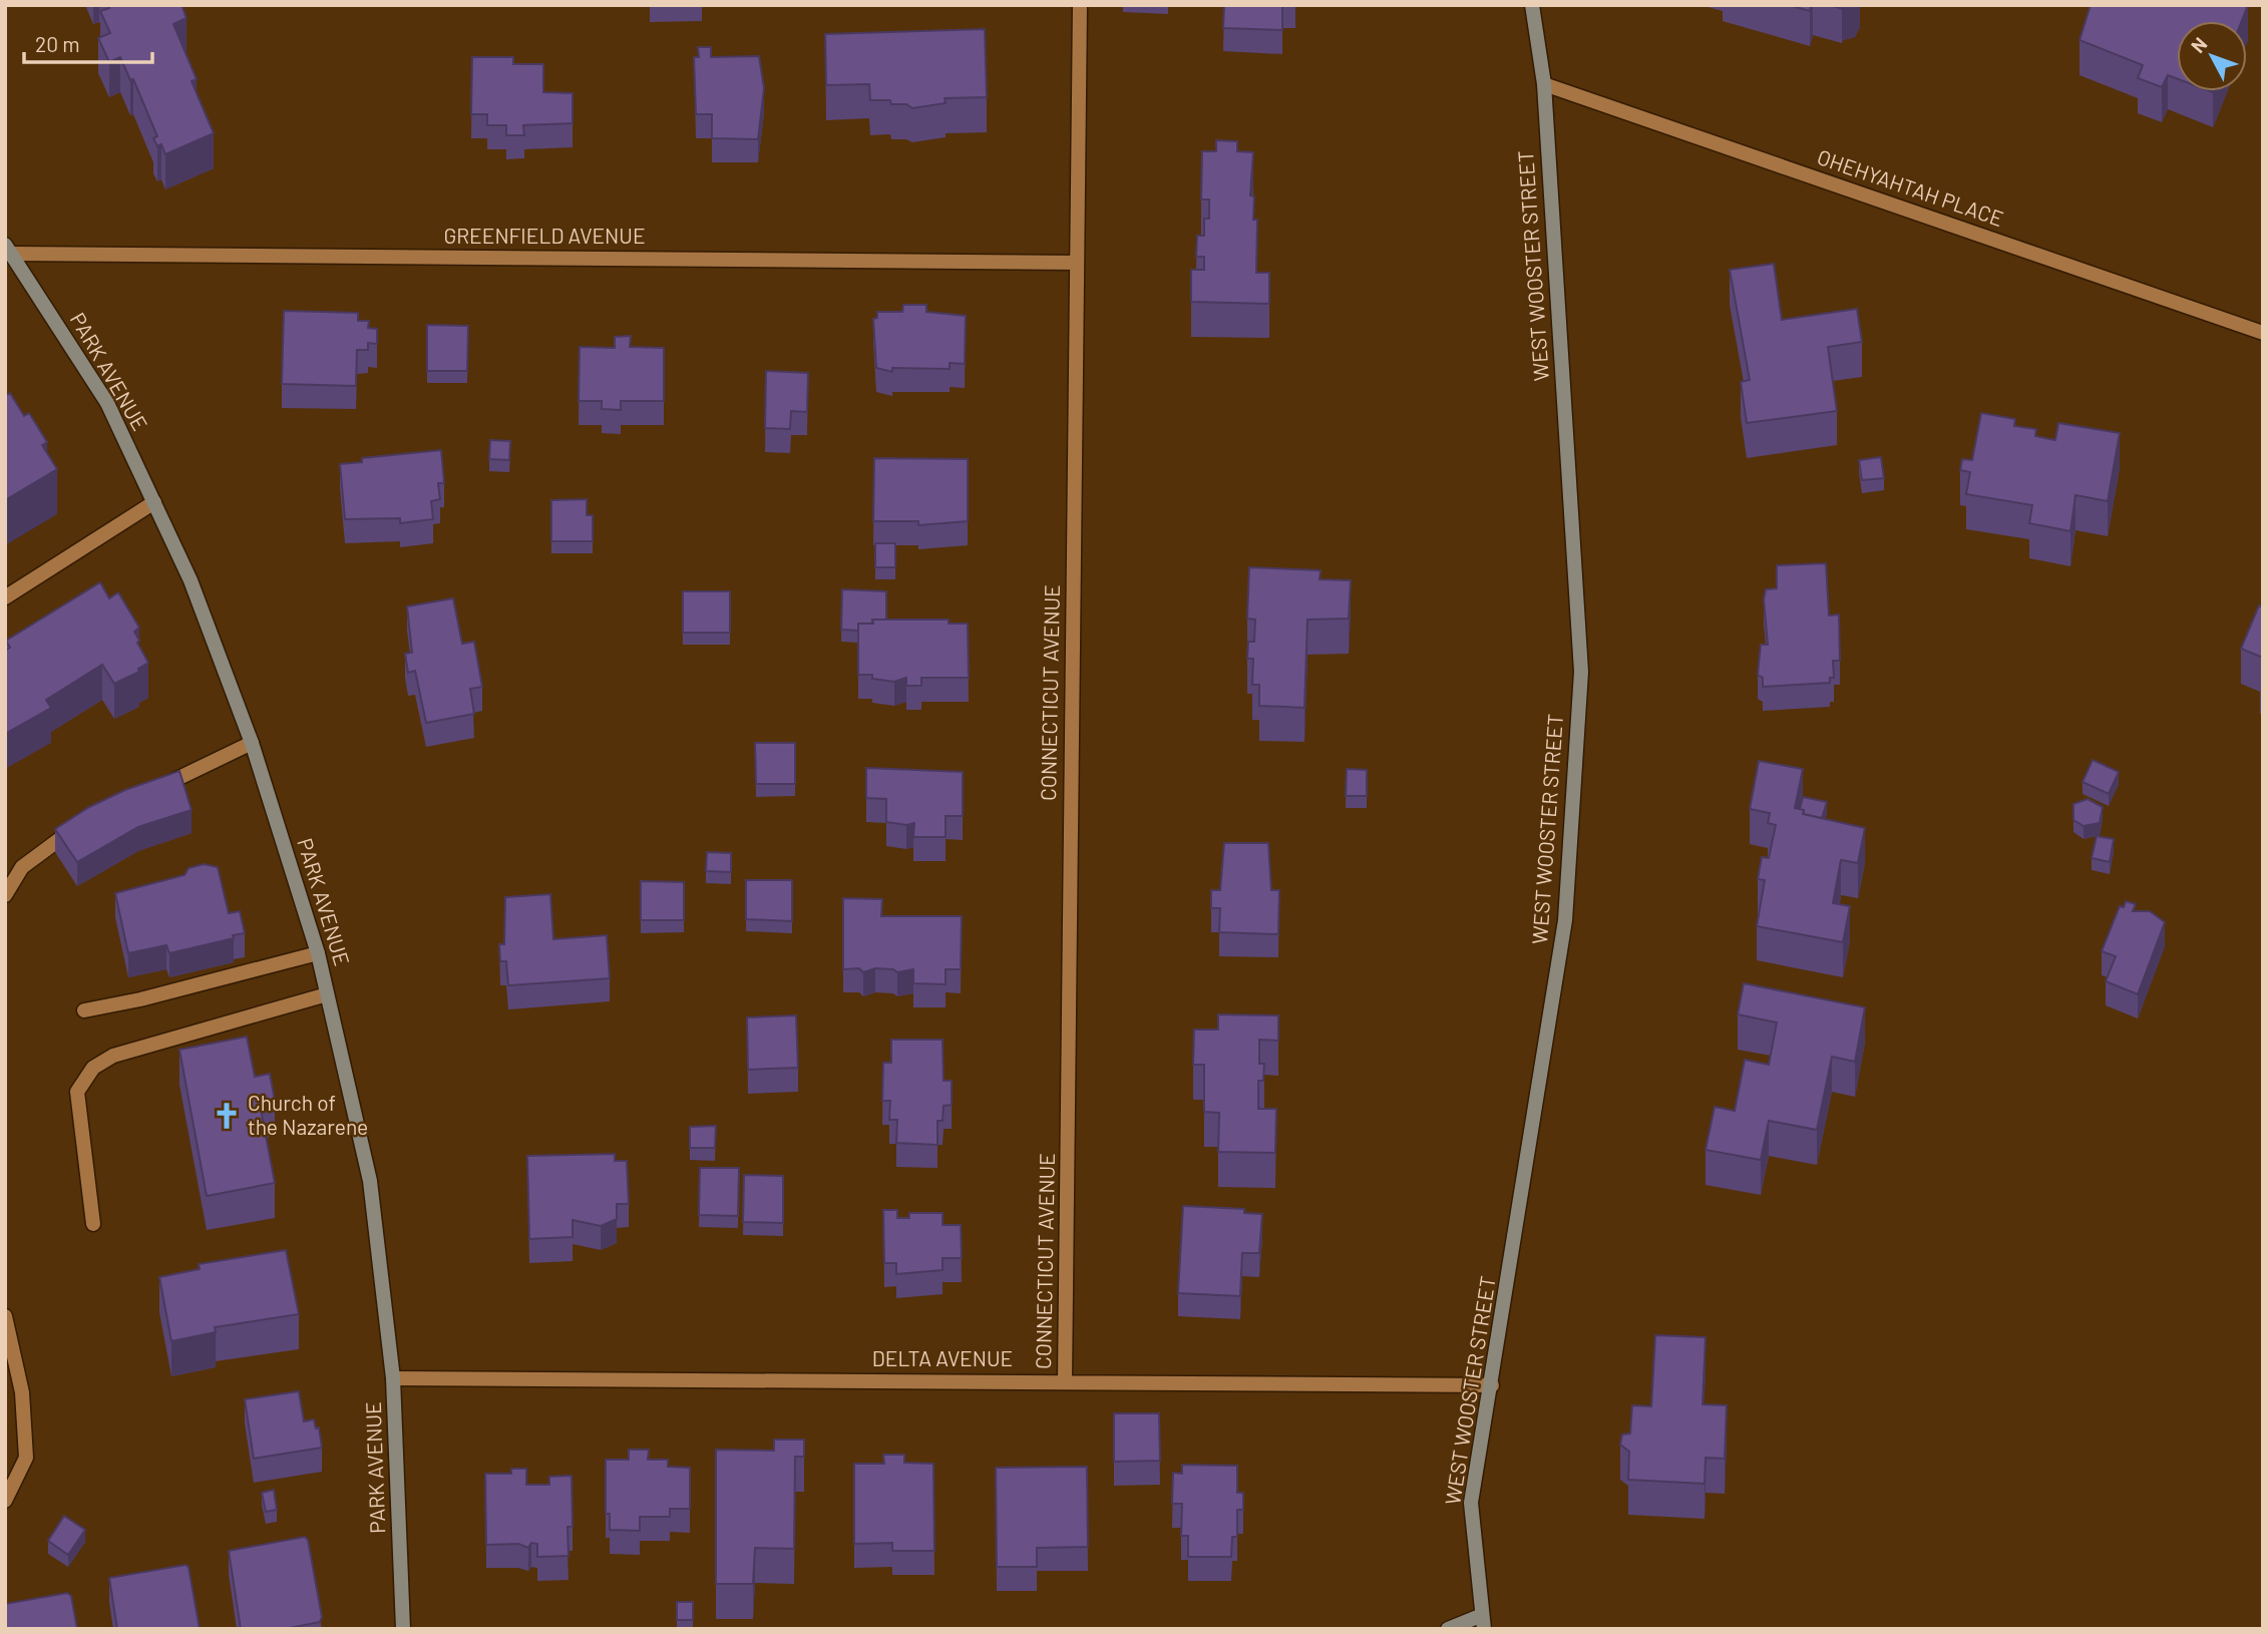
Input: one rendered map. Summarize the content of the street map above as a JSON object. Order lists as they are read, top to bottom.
{
  "streets": {
    "street": [
      "OHEHYAHTAH PLACE",
      "GREENFIELD AVENUE",
      "WEST WOOSTER STREET",
      "PARK AVENUE",
      "CONNECTICUT AVENUE",
      "DELTA AVENUE"
    ]
  },
  "crossings": [
    ["OHEHYAHTAH PLACE", "WEST WOOSTER STREET"],
    ["GREENFIELD AVENUE", "PARK AVENUE"],
    ["GREENFIELD AVENUE", "CONNECTICUT AVENUE"],
    ["WEST WOOSTER STREET", "DELTA AVENUE"],
    ["PARK AVENUE", "DELTA AVENUE"],
    ["CONNECTICUT AVENUE", "DELTA AVENUE"]
  ],
  "places": {
    "church": ["Church of the Nazarene"]
  },
  "scale_bar": "20 m",
  "north": "top left"
}
